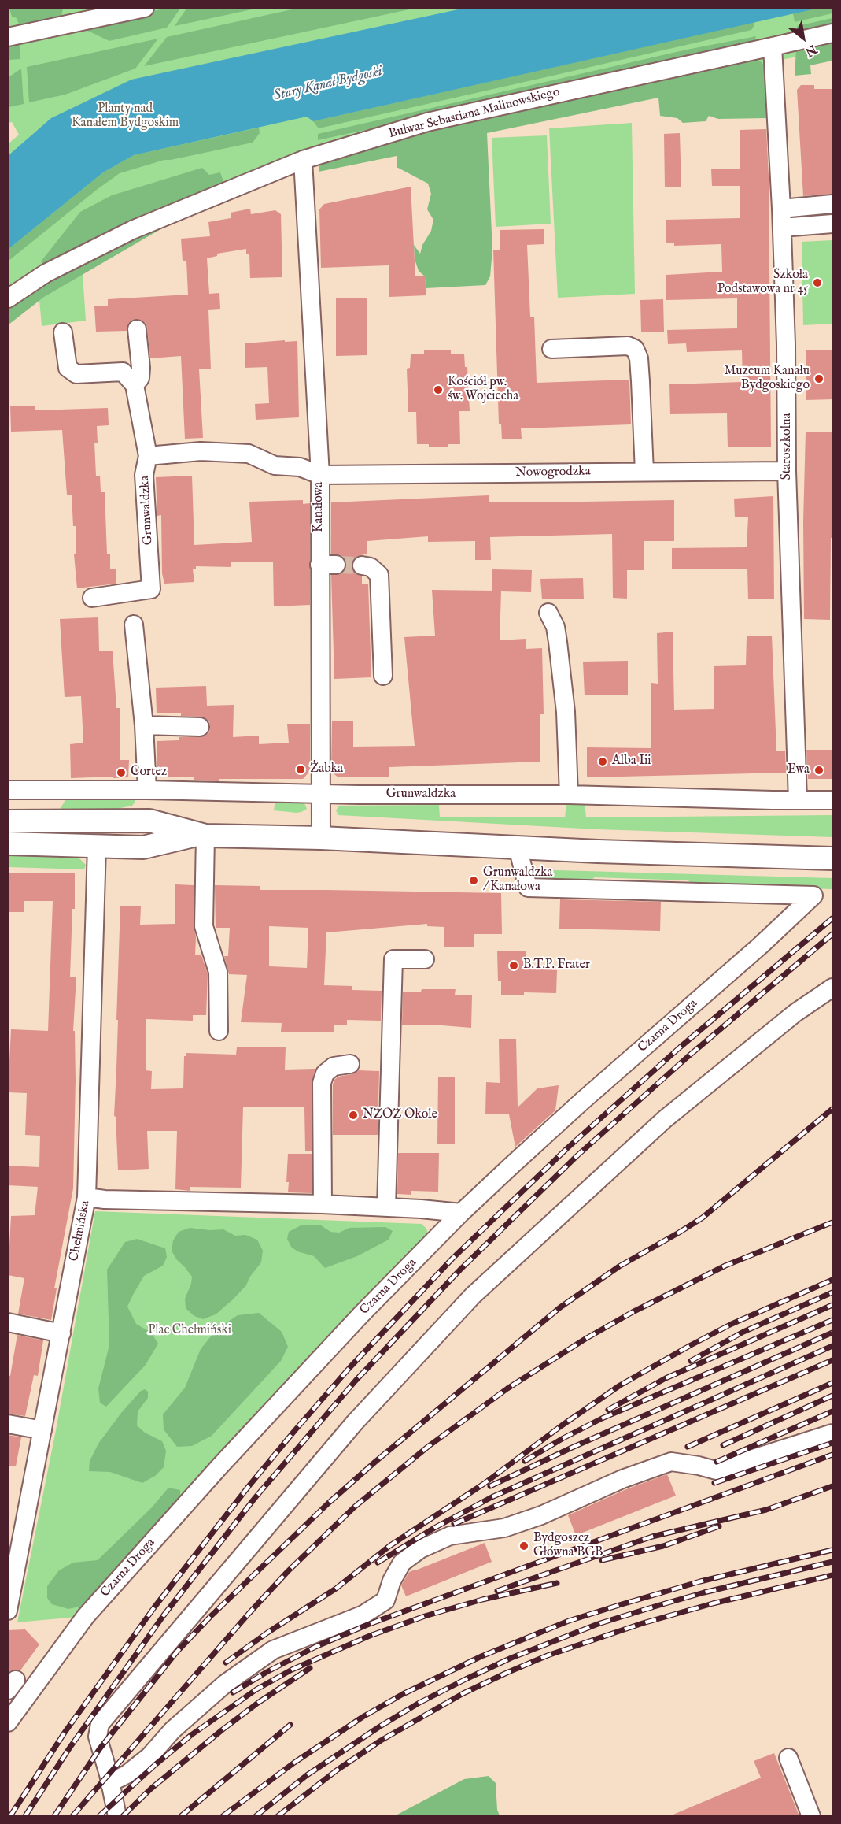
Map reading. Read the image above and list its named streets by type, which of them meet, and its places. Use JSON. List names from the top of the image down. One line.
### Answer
{"streets":{"street":["Bulwar Sebastiana Malinowskiego","Staroszkolna","Nowogrodzka","Kanałowa","Grunwaldzka","Czarna Droga","Chełmińska"]},"crossings":[["Bulwar Sebastiana Malinowskiego","Staroszkolna"],["Bulwar Sebastiana Malinowskiego","Kanałowa"],["Staroszkolna","Nowogrodzka"],["Staroszkolna","Grunwaldzka"],["Nowogrodzka","Kanałowa"],["Kanałowa","Grunwaldzka"]],"water":["Stary Kanał Bydgoski"],"parks":["Planty nad Kanałem Bydgoskim","Plac Chełmiński"],"places":["Szkoła Podstawowa nr 45","Muzeum Kanału Bydgoskiego","Kościół pw. św. Wojciecha","Alba Iii","Żabka","Ewa","Cortez","Grunwaldzka / Kanałowa","B.T.P. Frater","NZOZ Okole","Bydgoszcz Główna BGB"],"north":"bottom right"}
